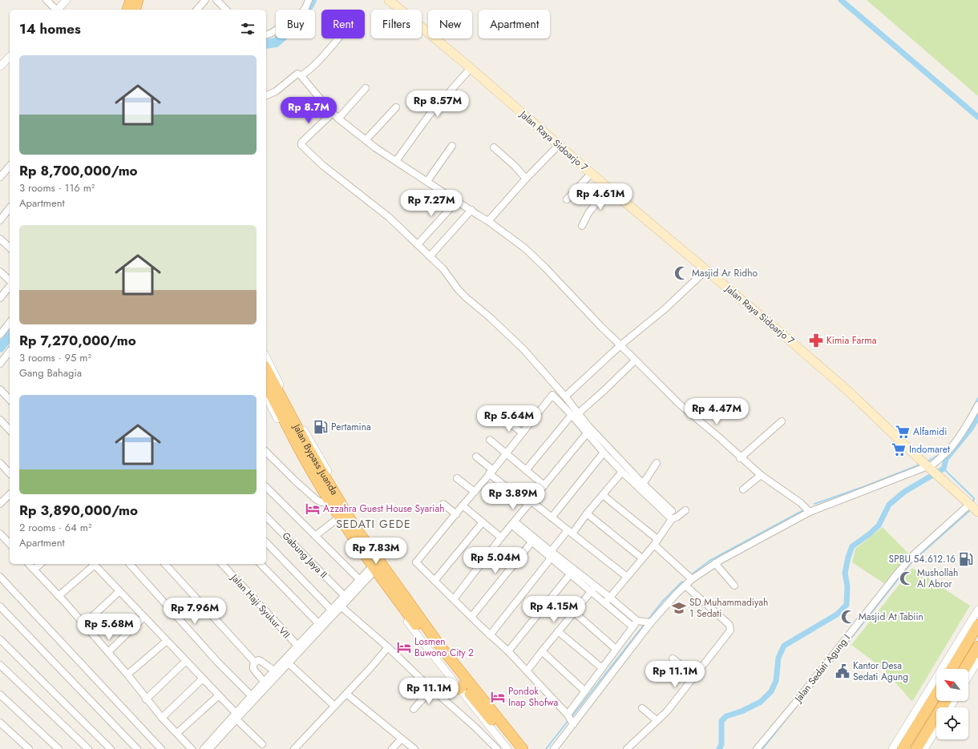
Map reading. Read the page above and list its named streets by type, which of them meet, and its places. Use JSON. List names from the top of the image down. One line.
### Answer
{"streets":{"highway":["Jalan Bypass Juanda"],"main road":["Jalan Raya Sidoarjo 7"],"street":["Gabung Jaya II","Jalan Haji Syukur VII","Jalan Sedati Agung I"]},"crossings":[["Jalan Raya Sidoarjo 7","Jalan Sedati Agung I"]],"districts":["SEDATI GEDE"],"places":{"mosque":["Masjid Ar Ridho","Mushollah Al Abror","Masjid At Tabiin"],"pharmacy":["Kimia Farma"],"fuel station":["Pertamina","SPBU 54.612.16"],"supermarket":["Alfamidi","Indomaret"],"hotel":["Azzahra Guest House Syariah","Losmen Buwono City 2","Pondok Inap Shofwa"],"school or university":["SD Muhammadiyah 1 Sedati"],"public building":["Kantor Desa Sedati Agung"]},"north":"top left","page":{"chip":["Buy","Rent","Filters","New","Apartment"],"heading":"14 homes","list":[{"name":"Rp 8,700,000/mo","note":"3 rooms · 116 m² · Apartment"},{"name":"Rp 7,270,000/mo","note":"3 rooms · 95 m² · Gang Bahagia"},{"name":"Rp 3,890,000/mo","note":"2 rooms · 64 m² · Apartment"}],"price":["Rp 8.57M","Rp 8.7M","Rp 4.61M","Rp 7.27M","Rp 4.47M","Rp 5.64M","Rp 3.89M","Rp 7.83M","Rp 5.04M","Rp 4.15M","Rp 7.96M","Rp 5.68M","Rp 11.1M","Rp 11.1M"]}}
